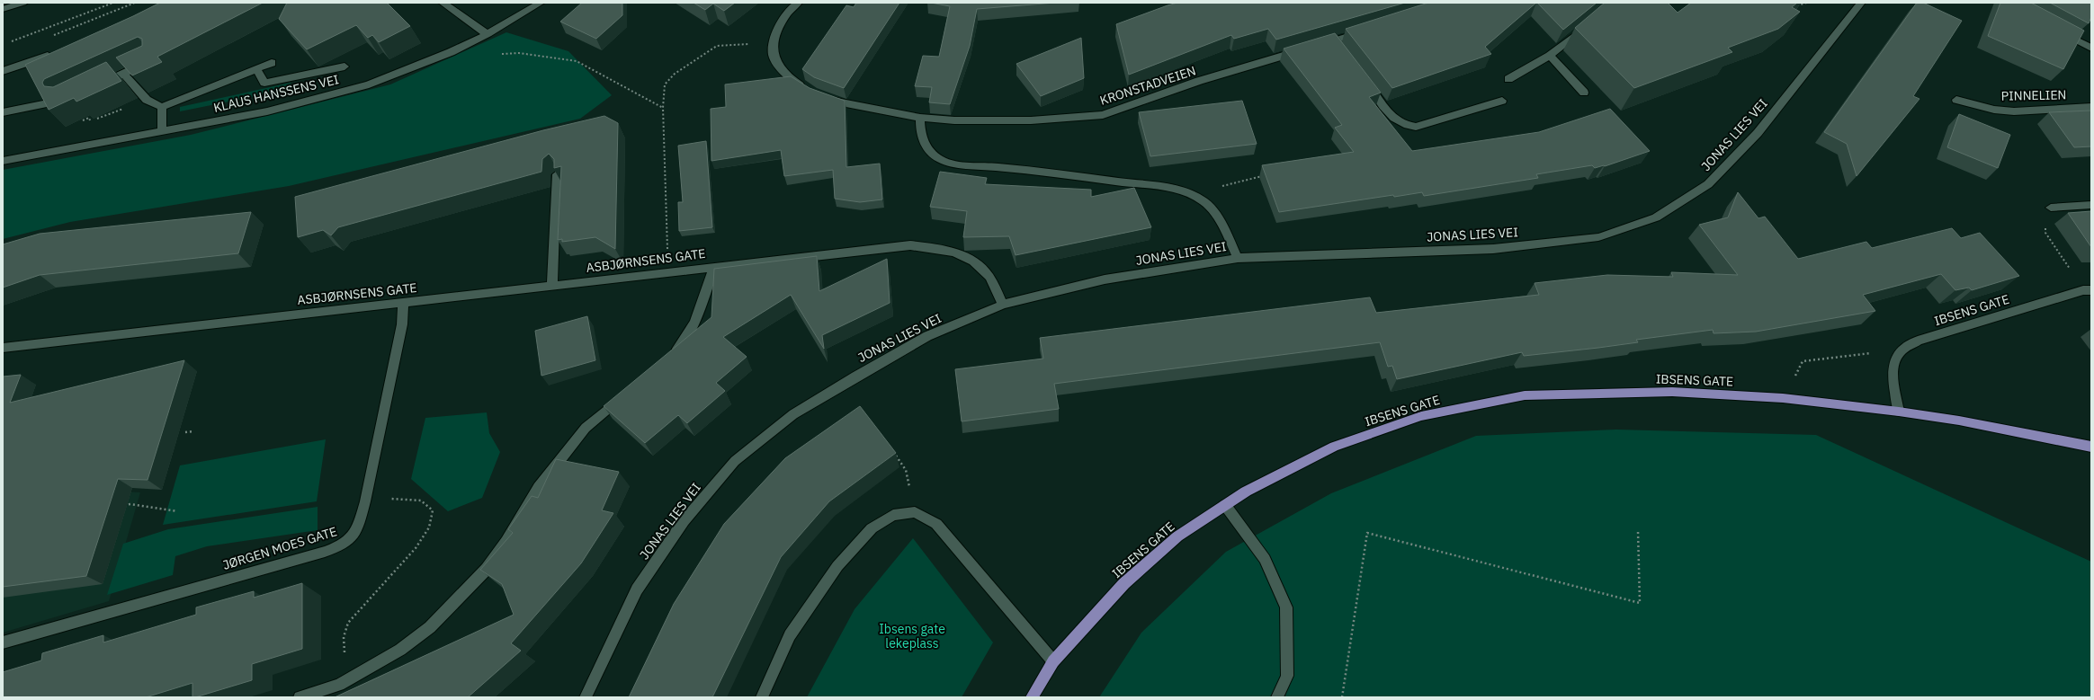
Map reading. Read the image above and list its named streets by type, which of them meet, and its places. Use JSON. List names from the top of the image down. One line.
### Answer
{"streets":{"main road":["IBSENS GATE"],"street":["KRONSTADVEIEN","KLAUS HANSSENS VEI","PINNELIEN","JONAS LIES VEI","ASBJØRNSENS GATE","JØRGEN MOES GATE"]},"crossings":[["JONAS LIES VEI","ASBJØRNSENS GATE"],["ASBJØRNSENS GATE","JØRGEN MOES GATE"]],"parks":["Ibsens gate lekeplass"]}
